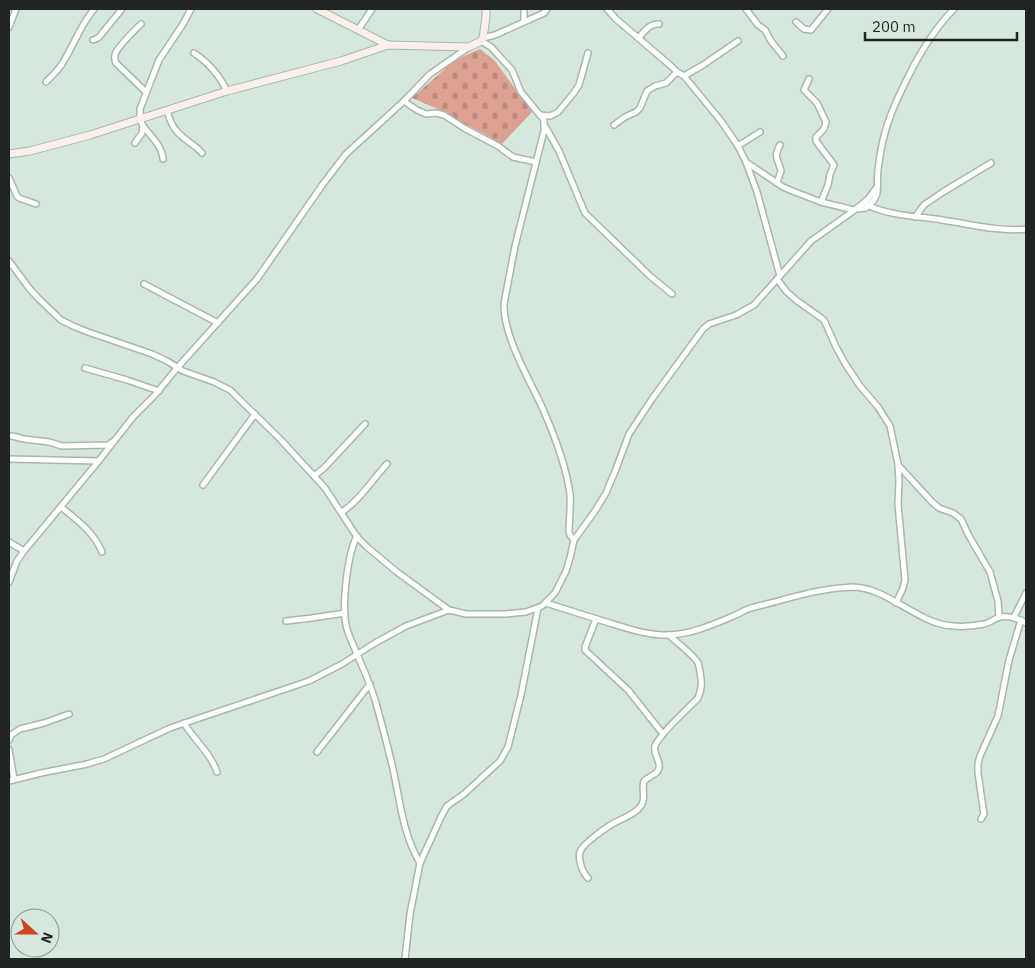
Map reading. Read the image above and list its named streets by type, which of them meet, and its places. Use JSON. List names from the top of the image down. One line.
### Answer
{"scale_bar":"200 m","north":"right"}
